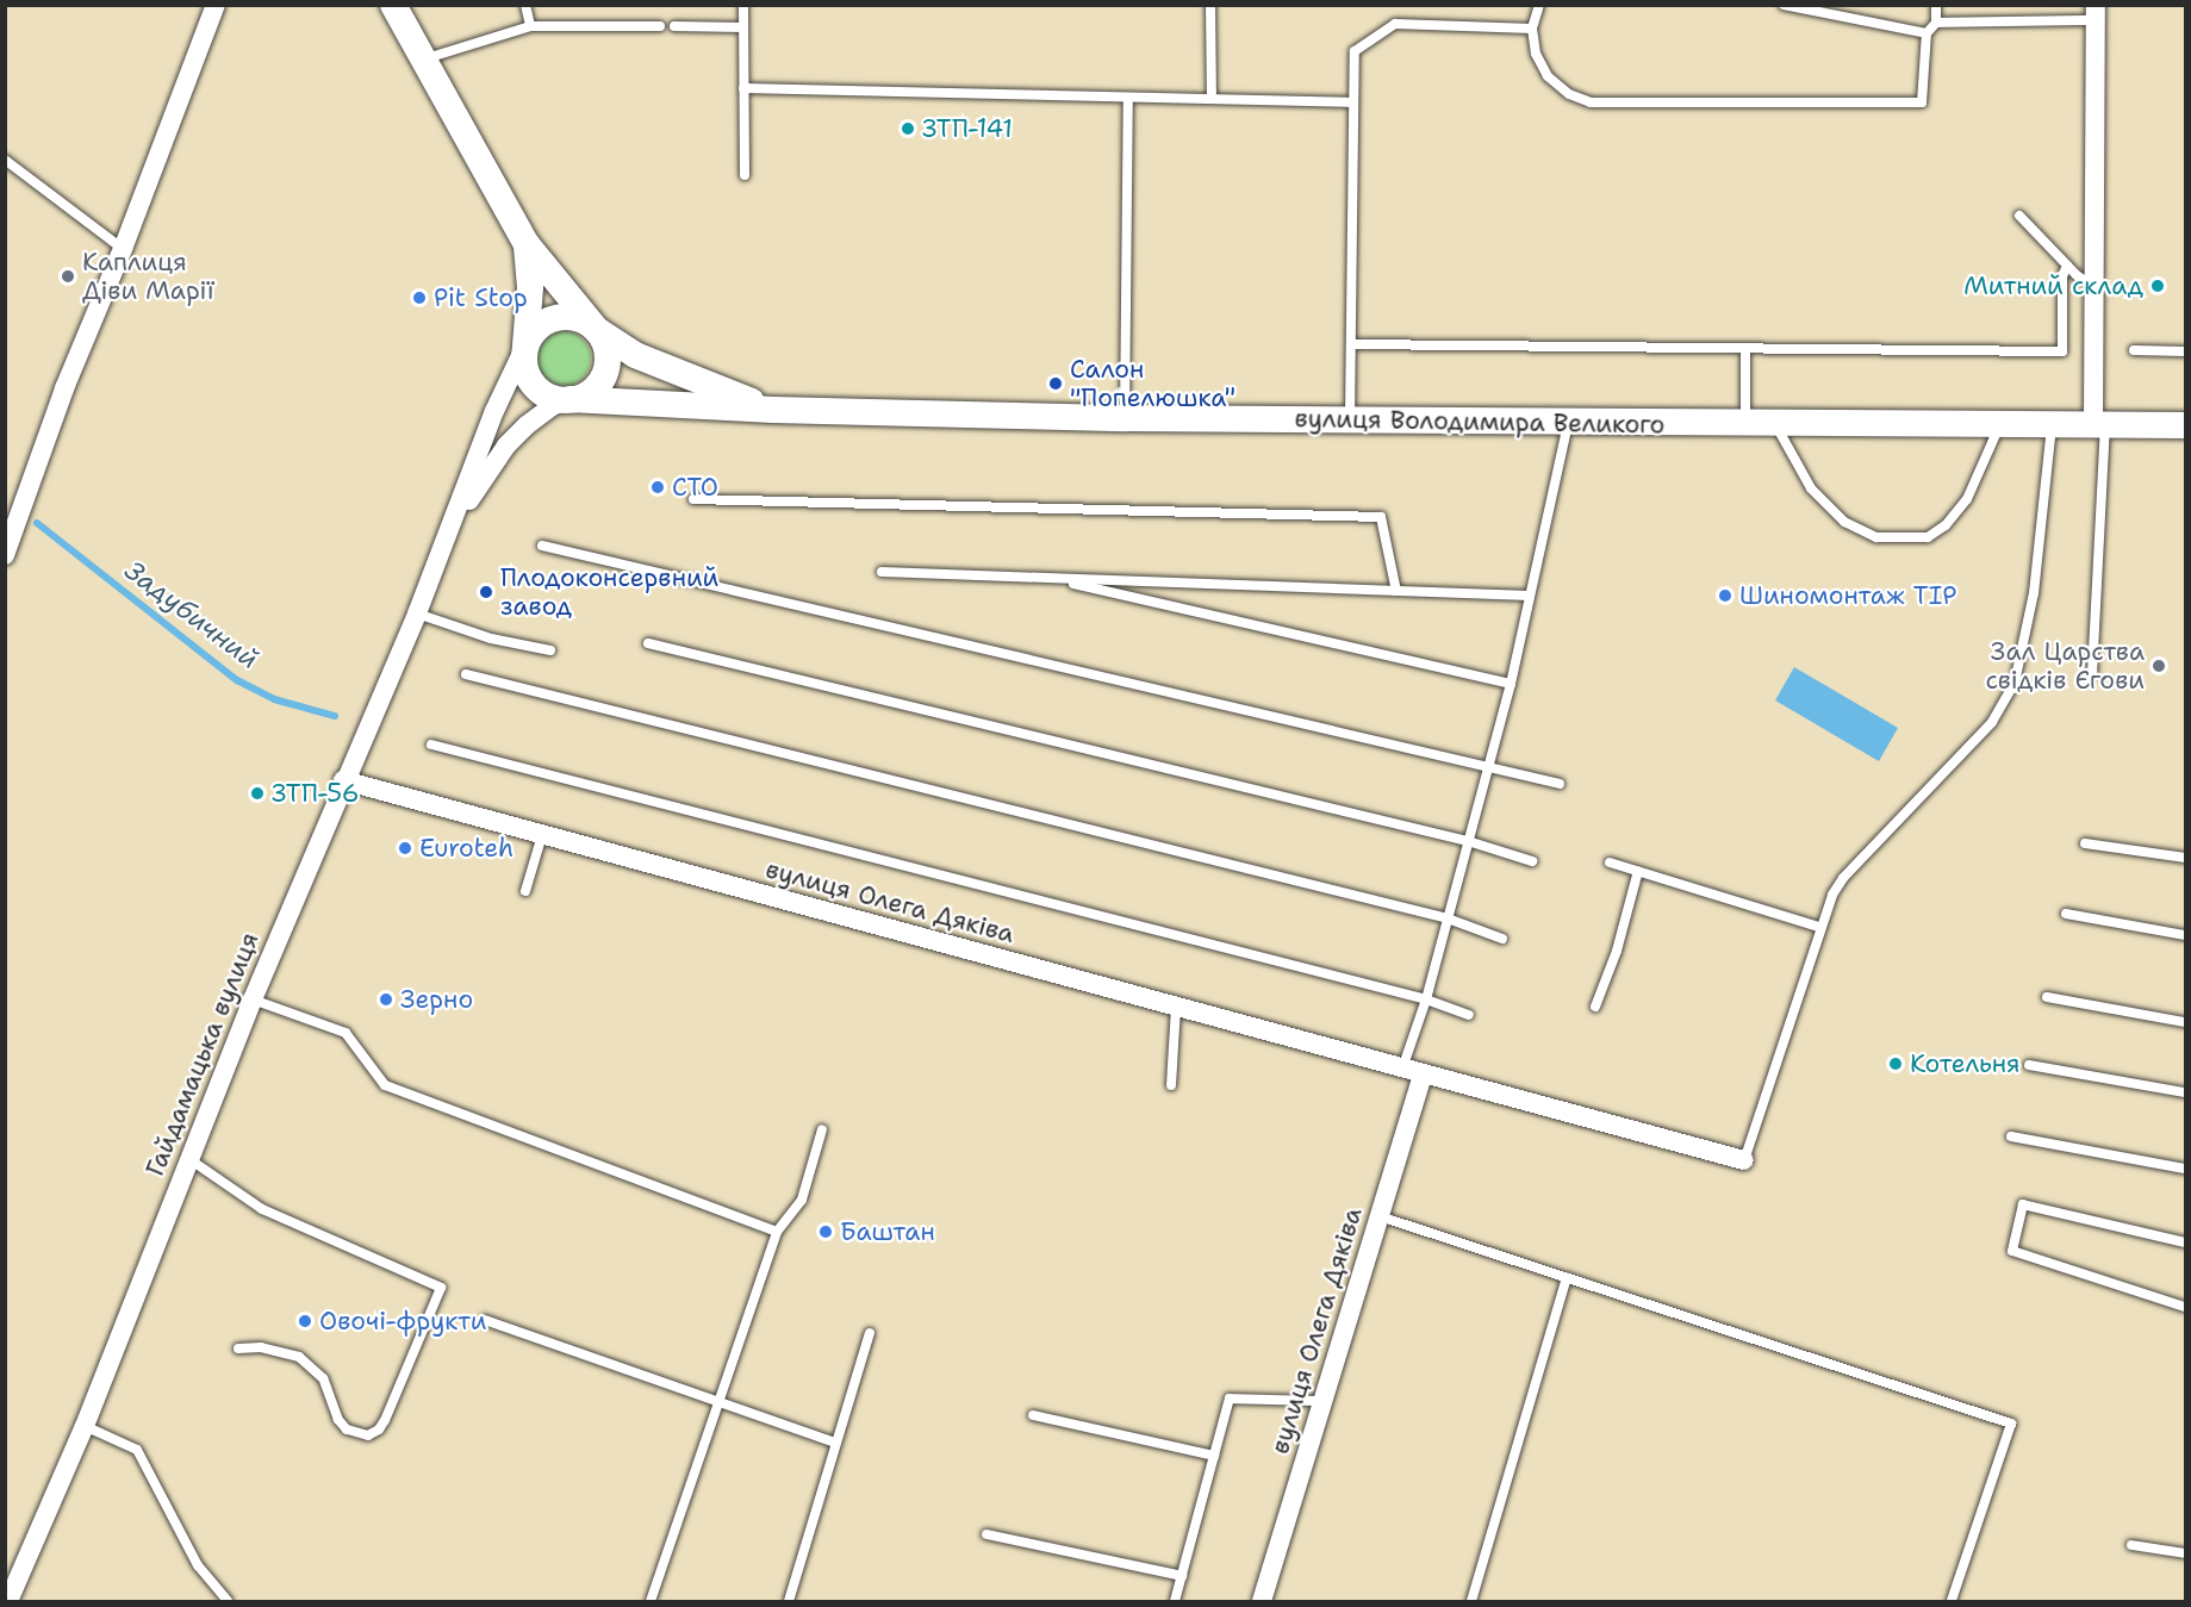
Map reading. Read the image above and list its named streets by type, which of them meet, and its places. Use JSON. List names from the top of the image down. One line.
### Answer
{"streets":{"street":["вулиця Володимира Великого","вулиця Олега Дяківа","Гайдамацька вулиця"]},"crossings":[["вулиця Володимира Великого","Гайдамацька вулиця"],["вулиця Олега Дяківа","Гайдамацька вулиця"]],"water":["Задубичний"],"places":["ЗТП-141","Каплиця Діви Марії","Митний склад","Pit Stop","Салон \"Попелюшка\"","СТО","Плодоконсервний завод","Шиномонтаж ТІР","Зал Царства свідків Єгови","ЗТП-56","Euroteh","Зерно","Котельня","Баштан","Овочі-фрукти"]}
